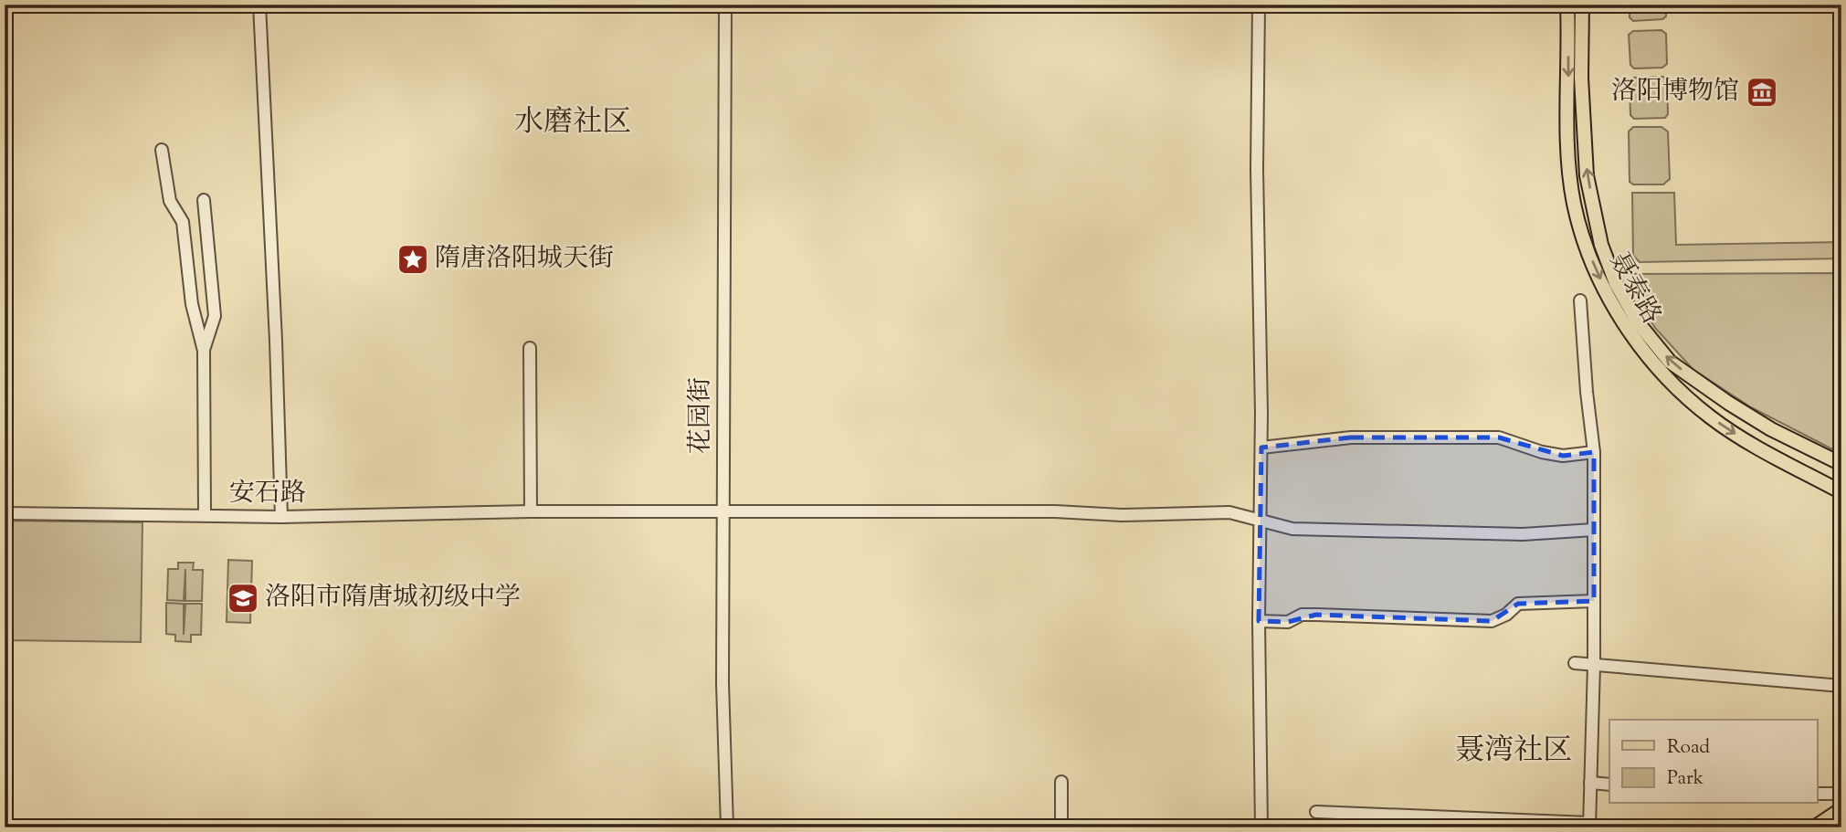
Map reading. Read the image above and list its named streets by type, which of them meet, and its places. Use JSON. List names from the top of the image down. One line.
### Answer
{"streets":{"main road":["聂泰路"],"street":["花园街","安石路"]},"crossings":[["花园街","安石路"]],"districts":["水磨社区","聂湾社区"],"places":{"museum":["洛阳博物馆"],"place":["隋唐洛阳城天街"],"school or university":["洛阳市隋唐城初级中学"]},"legend":["Road","Park"]}
